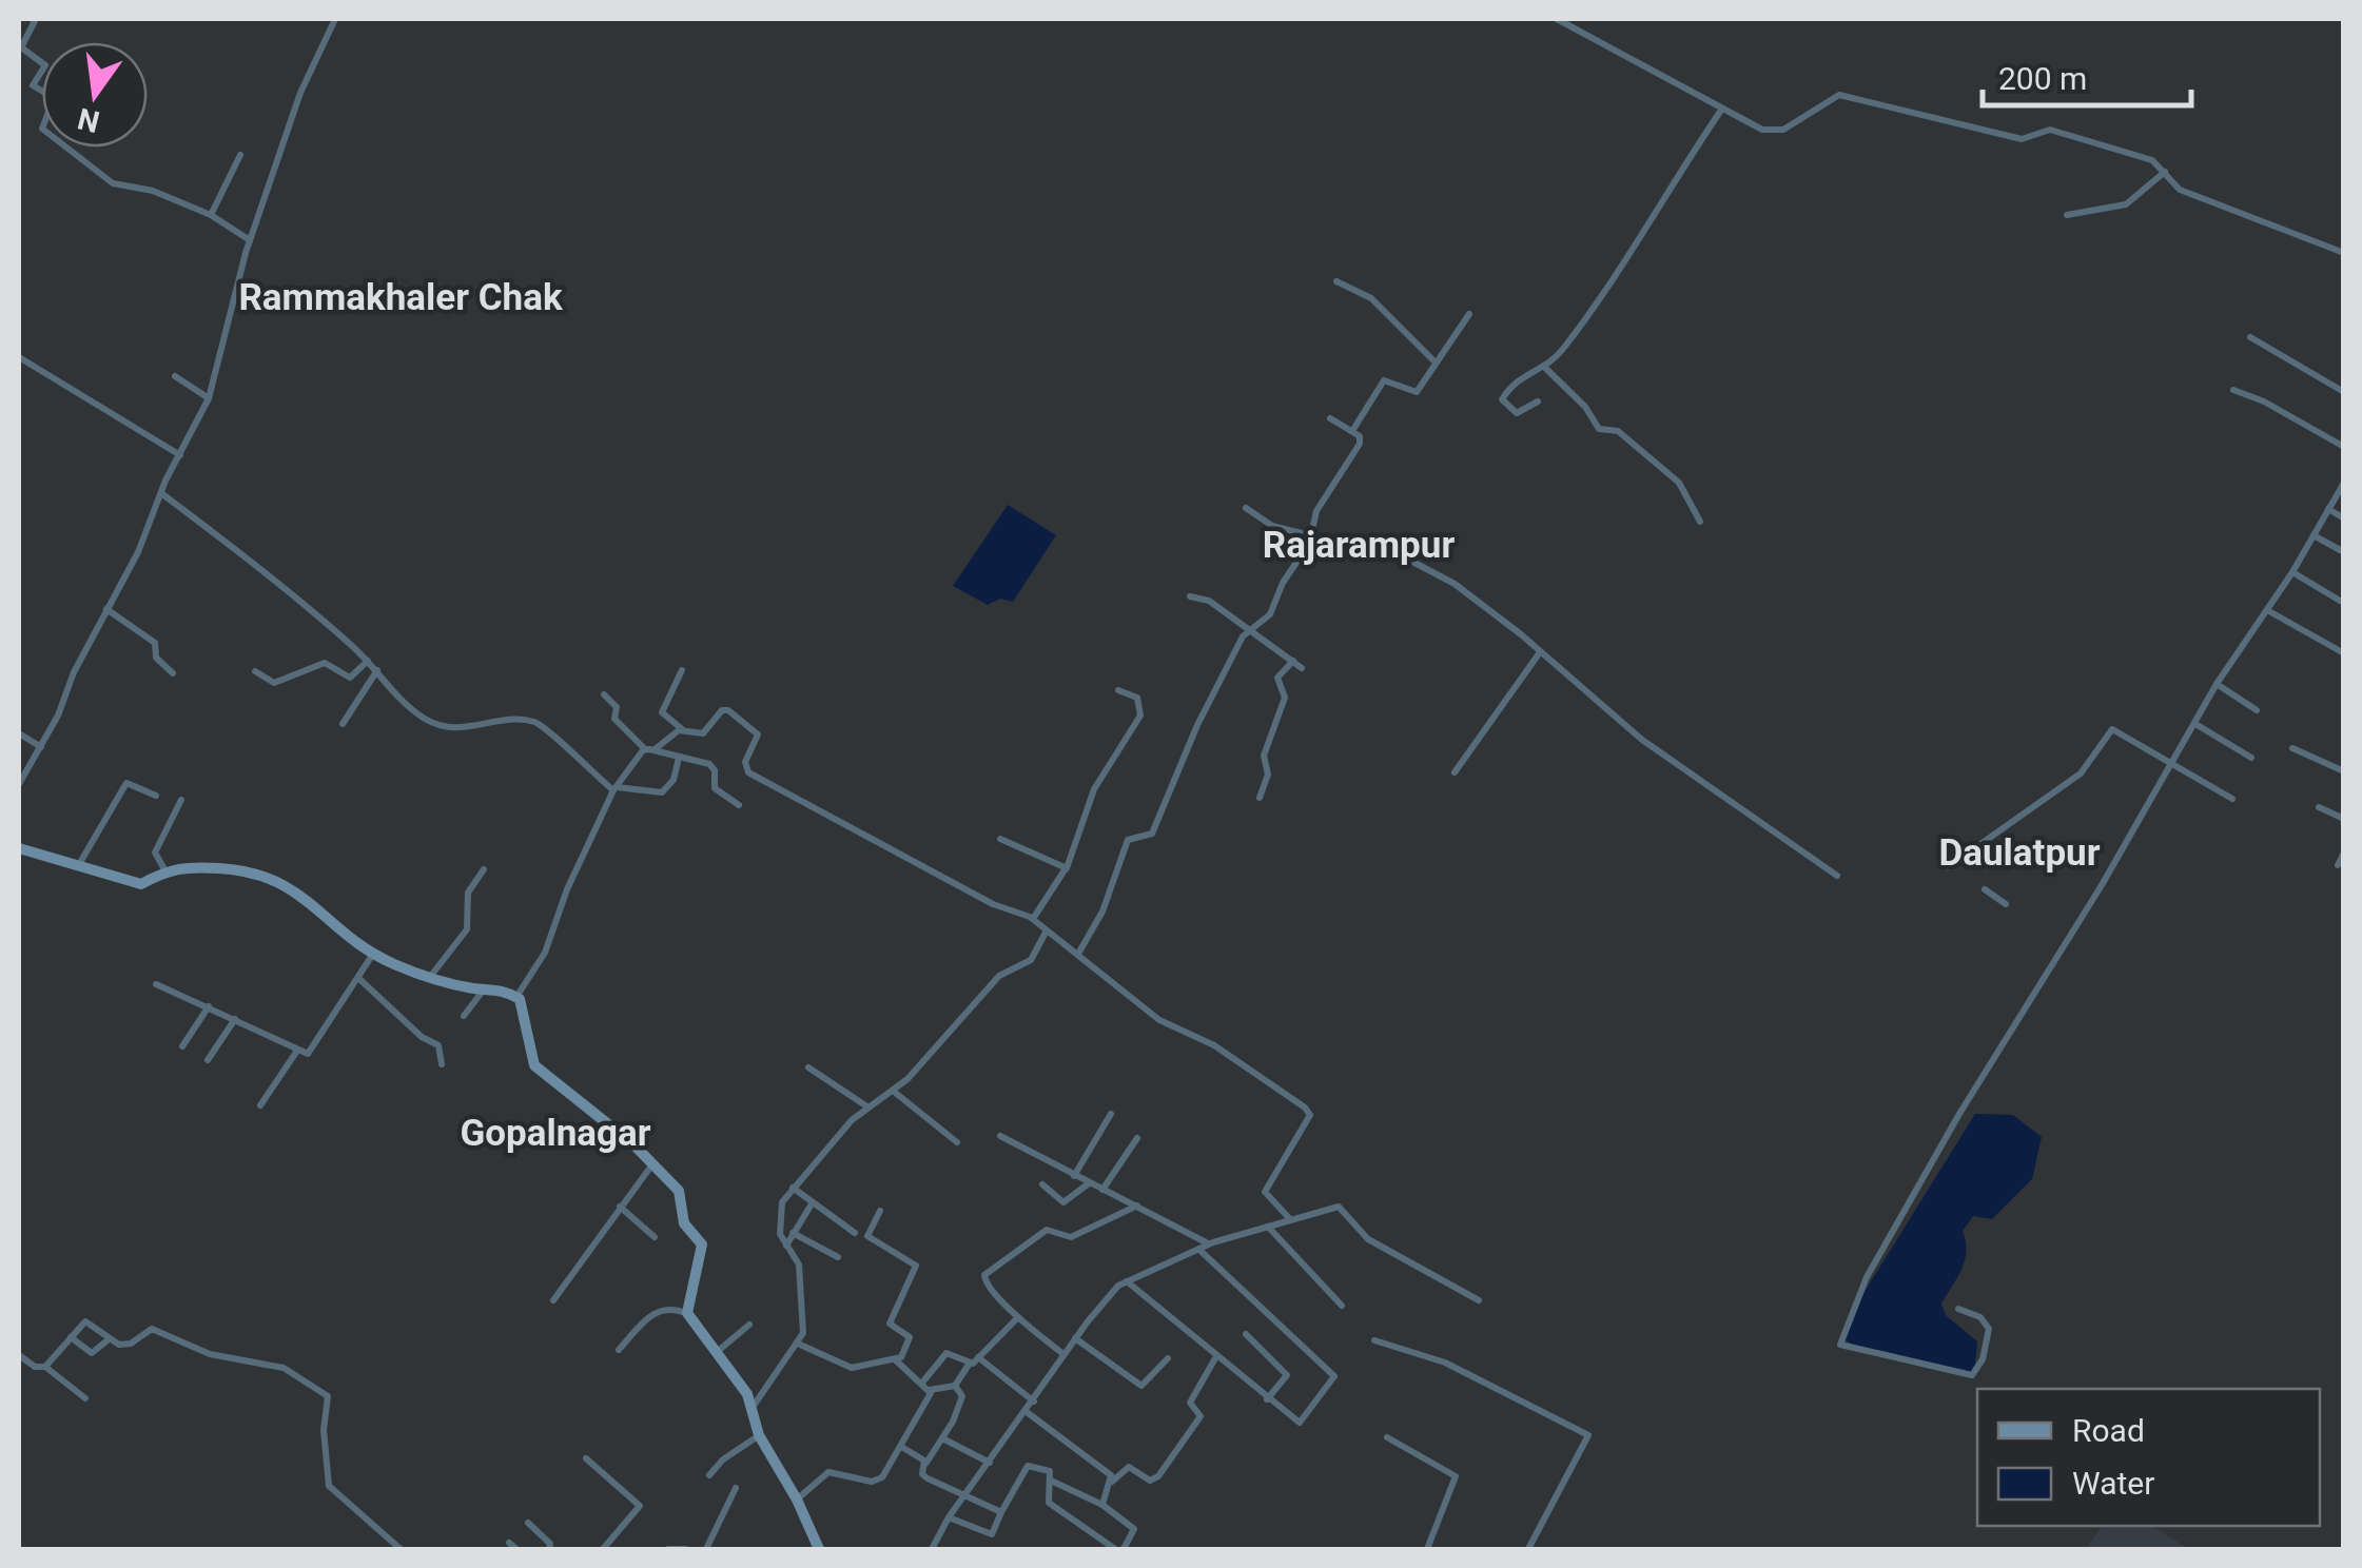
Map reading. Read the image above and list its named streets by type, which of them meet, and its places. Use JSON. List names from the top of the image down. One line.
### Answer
{"districts":["Rammakhaler Chak","Rajarampur","Daulatpur","Gopalnagar"],"legend":["Road","Water"],"scale_bar":"200 m","north":"bottom"}
